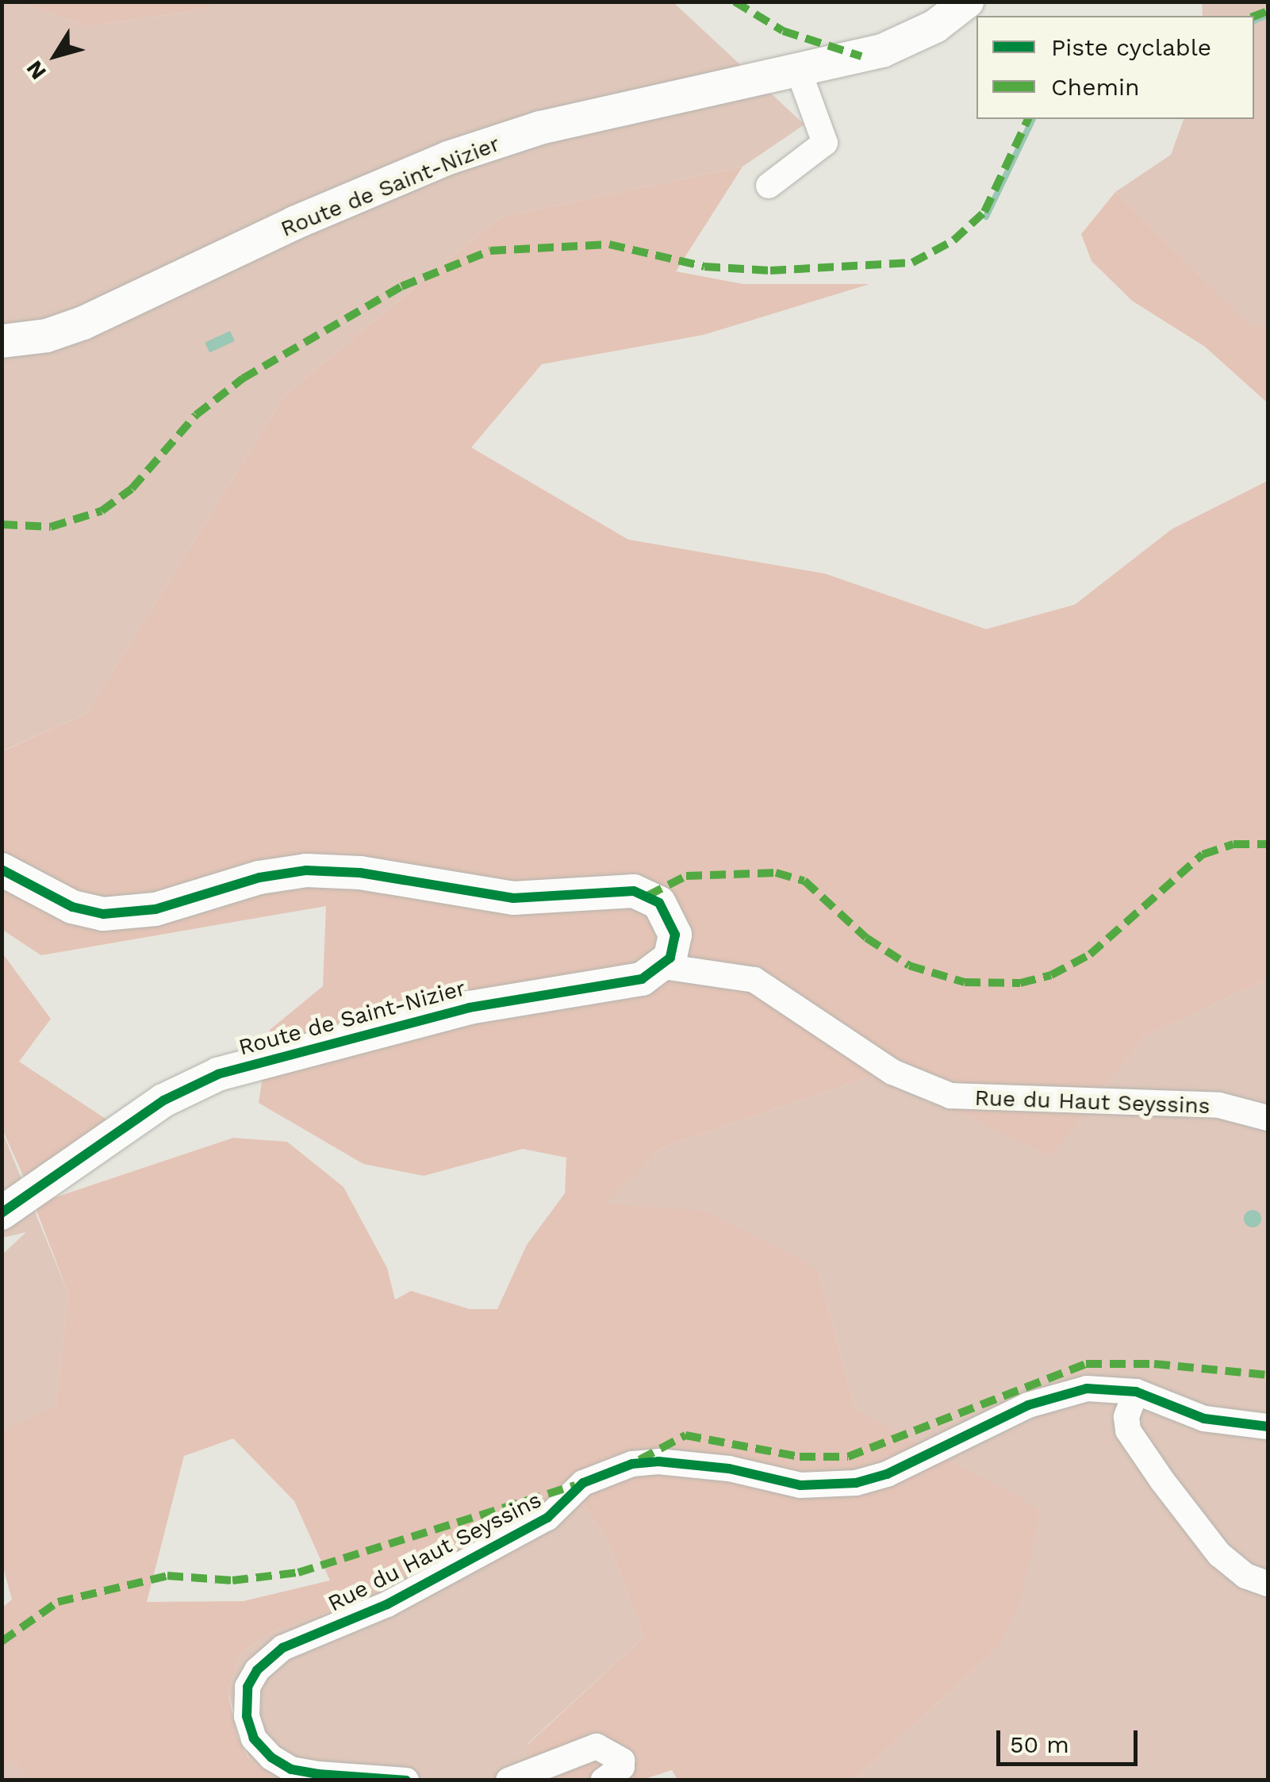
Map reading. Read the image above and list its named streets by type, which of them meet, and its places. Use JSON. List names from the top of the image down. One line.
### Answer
{"streets":{"main road":["Route de Saint-Nizier"],"street":["Rue du Haut Seyssins"]},"crossings":[["Route de Saint-Nizier","Rue du Haut Seyssins"]],"legend":["Piste cyclable","Chemin"],"scale_bar":"50 m","north":"bottom left"}
